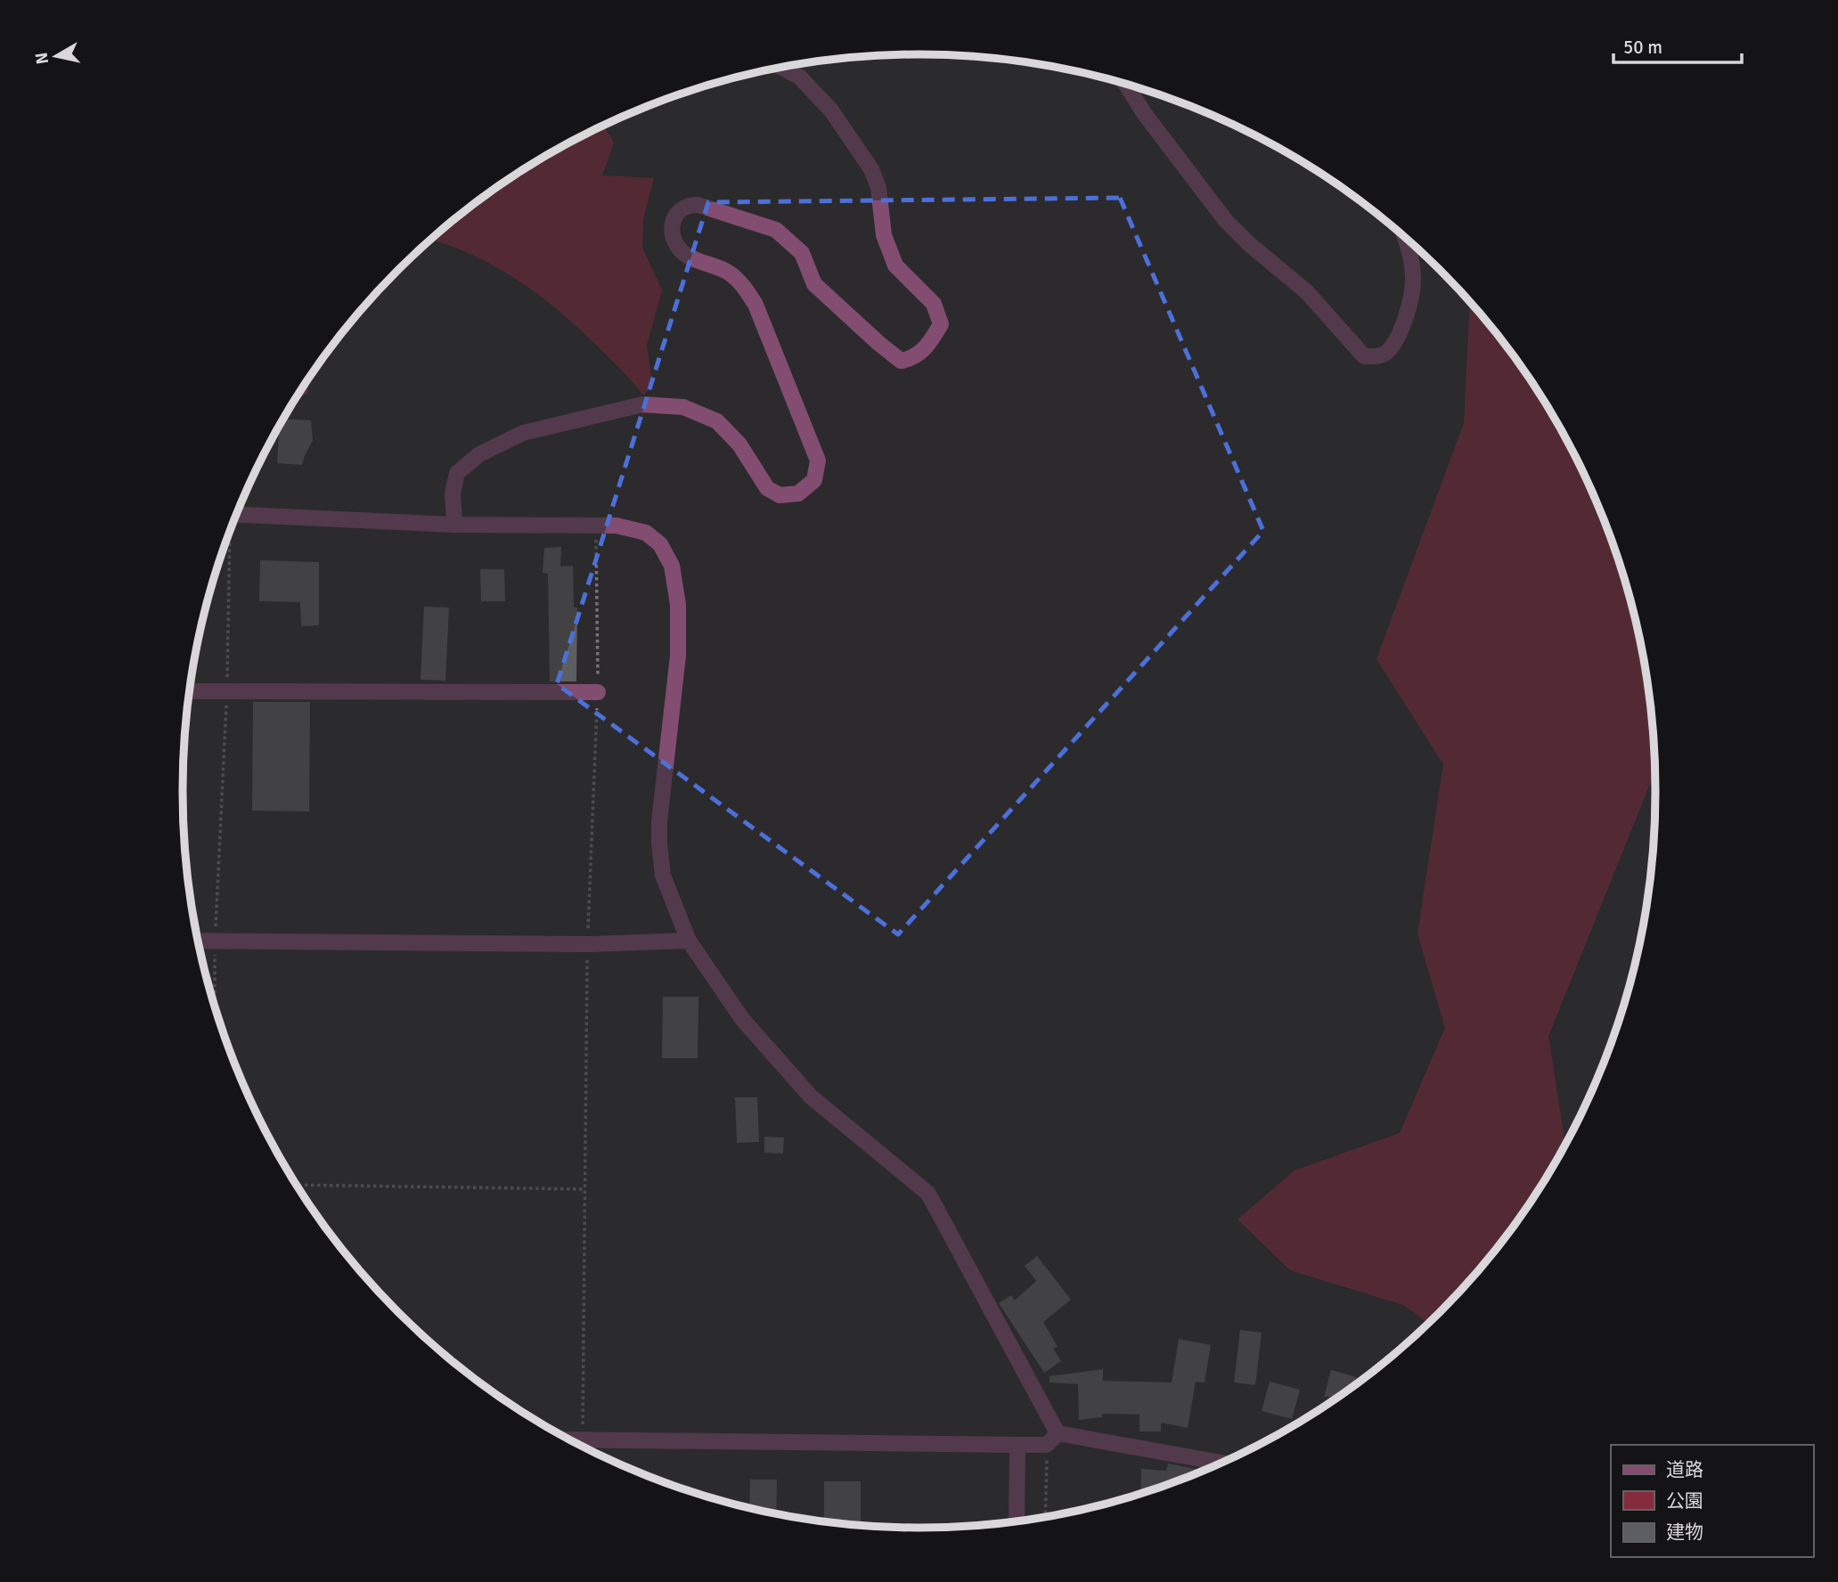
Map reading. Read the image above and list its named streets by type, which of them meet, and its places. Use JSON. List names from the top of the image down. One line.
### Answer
{"legend":["道路","公園","建物"],"scale_bar":"50 m","north":"left"}
